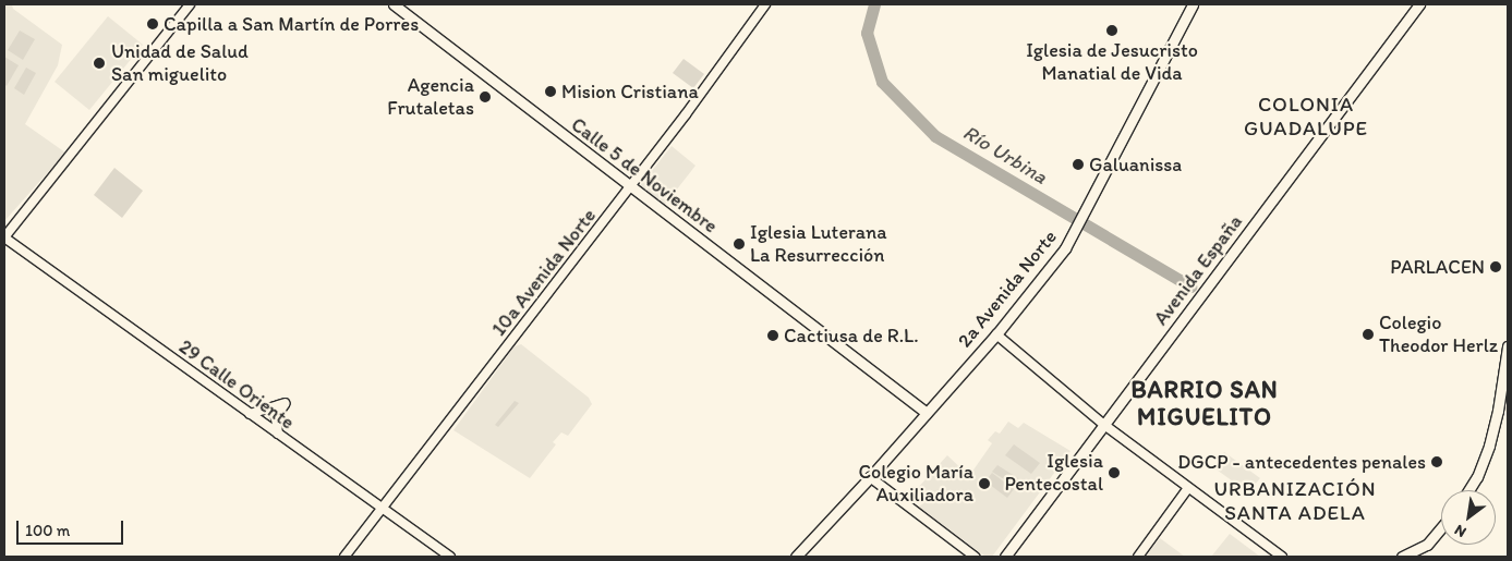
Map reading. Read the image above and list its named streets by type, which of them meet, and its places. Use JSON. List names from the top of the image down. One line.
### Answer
{"streets":{"main road":["Calle 5 de Noviembre","Avenida España","2a Avenida Norte"],"street":["10a Avenida Norte","29 Calle Oriente"]},"crossings":[["Calle 5 de Noviembre","10a Avenida Norte"],["Calle 5 de Noviembre","2a Avenida Norte"],["10a Avenida Norte","29 Calle Oriente"]],"districts":["COLONIA GUADALUPE","BARRIO SAN MIGUELITO","URBANIZACIÓN SANTA ADELA"],"water":["Río Urbina"],"places":["Capilla a San Martín de Porres","Iglesia de Jesucristo Manatial de Vida","Unidad de Salud San miguelito","Mision Cristiana","Agencia Frutaletas","Galuanissa","Iglesia Luterana La Resurrección","PARLACEN","Colegio Theodor Herlz","Cactiusa de R.L.","DGCP - antecedentes penales","Iglesia Pentecostal","Colegio María Auxiliadora"],"scale_bar":"100 m","north":"bottom left"}
